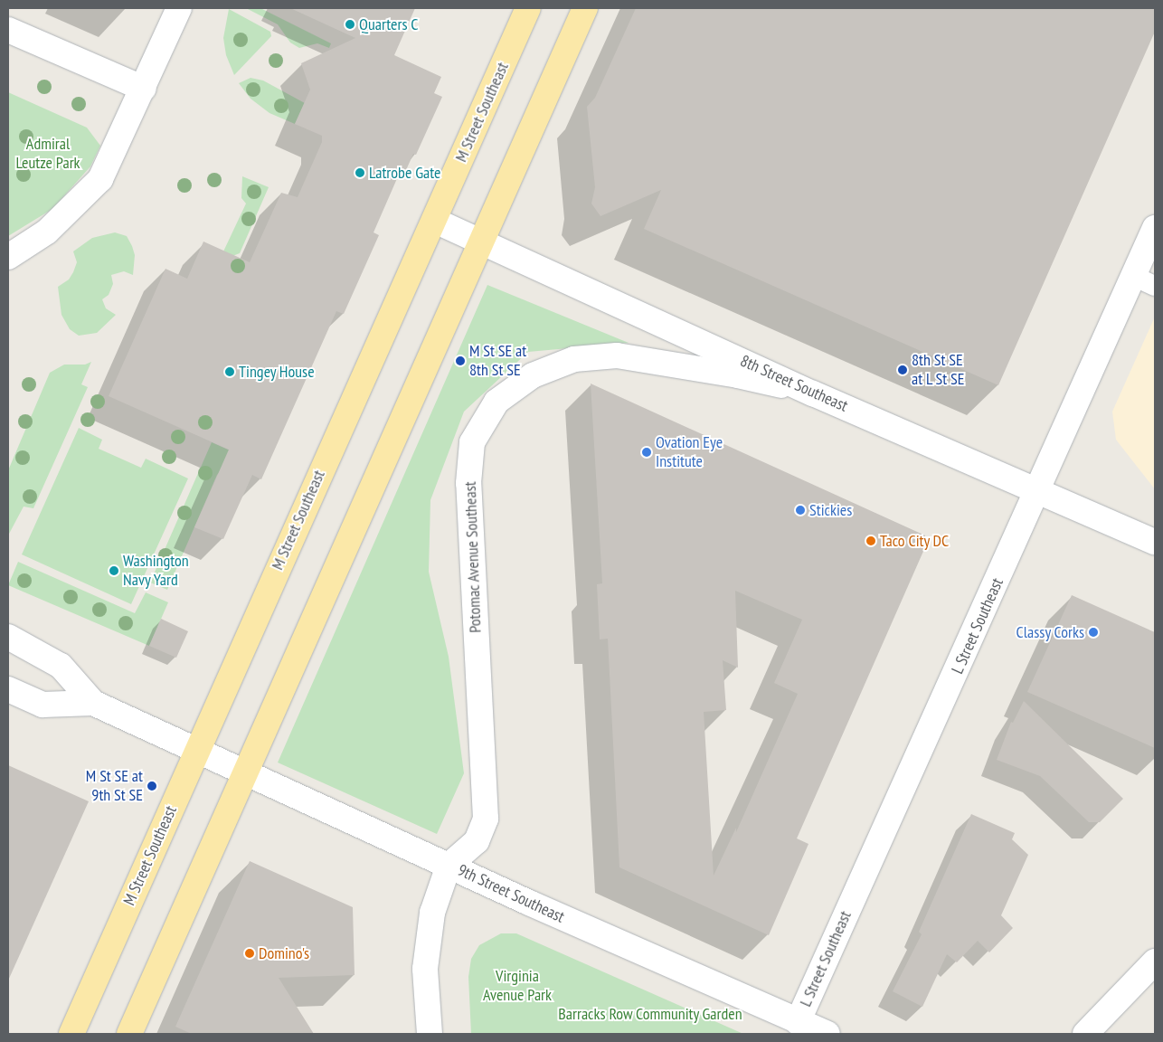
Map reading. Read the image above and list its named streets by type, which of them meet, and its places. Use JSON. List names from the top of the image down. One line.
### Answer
{"streets":{"main road":["M Street Southeast"],"street":["8th Street Southeast","Potomac Avenue Southeast","L Street Southeast","9th Street Southeast"]},"crossings":[["M Street Southeast","8th Street Southeast"],["M Street Southeast","9th Street Southeast"],["8th Street Southeast","Potomac Avenue Southeast"],["8th Street Southeast","L Street Southeast"],["Potomac Avenue Southeast","9th Street Southeast"],["L Street Southeast","9th Street Southeast"]],"parks":["Admiral Leutze Park","Virginia Avenue Park","Barracks Row Community Garden"],"places":["Quarters C","Latrobe Gate","M St SE at 8th St SE","8th St SE at L St SE","Tingey House","Ovation Eye Institute","Stickies","Taco City DC","Washington Navy Yard","Classy Corks","M St SE at 9th St SE","Domino's"]}
